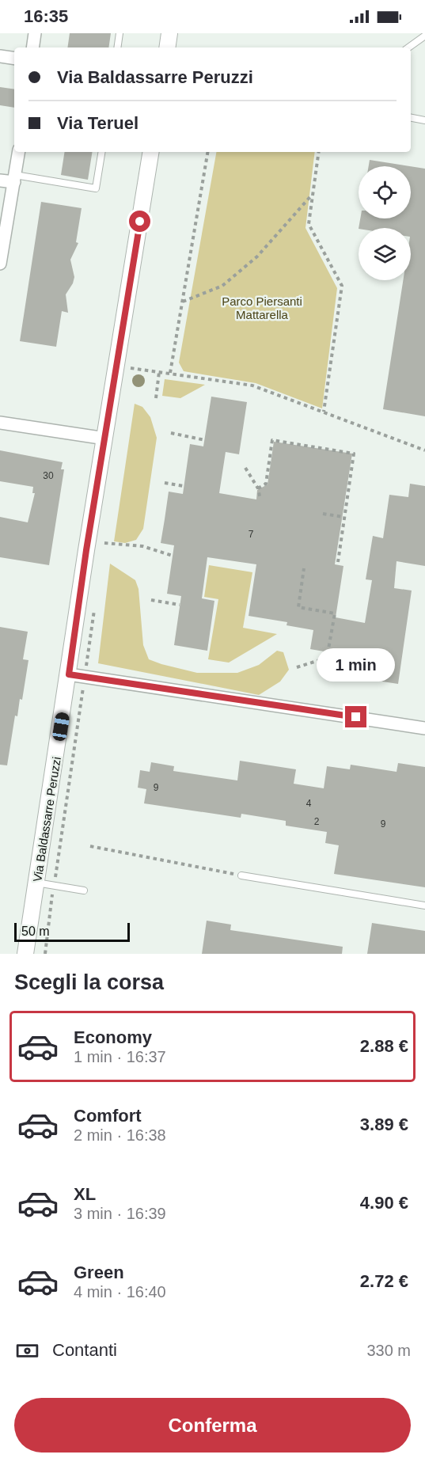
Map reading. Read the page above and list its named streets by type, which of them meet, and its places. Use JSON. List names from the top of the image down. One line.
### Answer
{"streets":{"street":["Via Baldassarre Peruzzi"]},"parks":["Parco Piersanti Mattarella"],"house_numbers":["30","7","9","4","2","9"],"scale_bar":"50 m","page":{"status":"16:35","banner":["Via Baldassarre Peruzzi","Via Teruel"],"bubble":"1 min","scale":"50 m","heading":"Scegli la corsa","list":[{"name":"Economy","note":"1 min · 16:37","value":"2.88 €"},{"name":"Comfort","note":"2 min · 16:38","value":"3.89 €"},{"name":"XL","note":"3 min · 16:39","value":"4.90 €"},{"name":"Green","note":"4 min · 16:40","value":"2.72 €"}],"pay":["Contanti","330 m"],"buttons":"Conferma"}}
